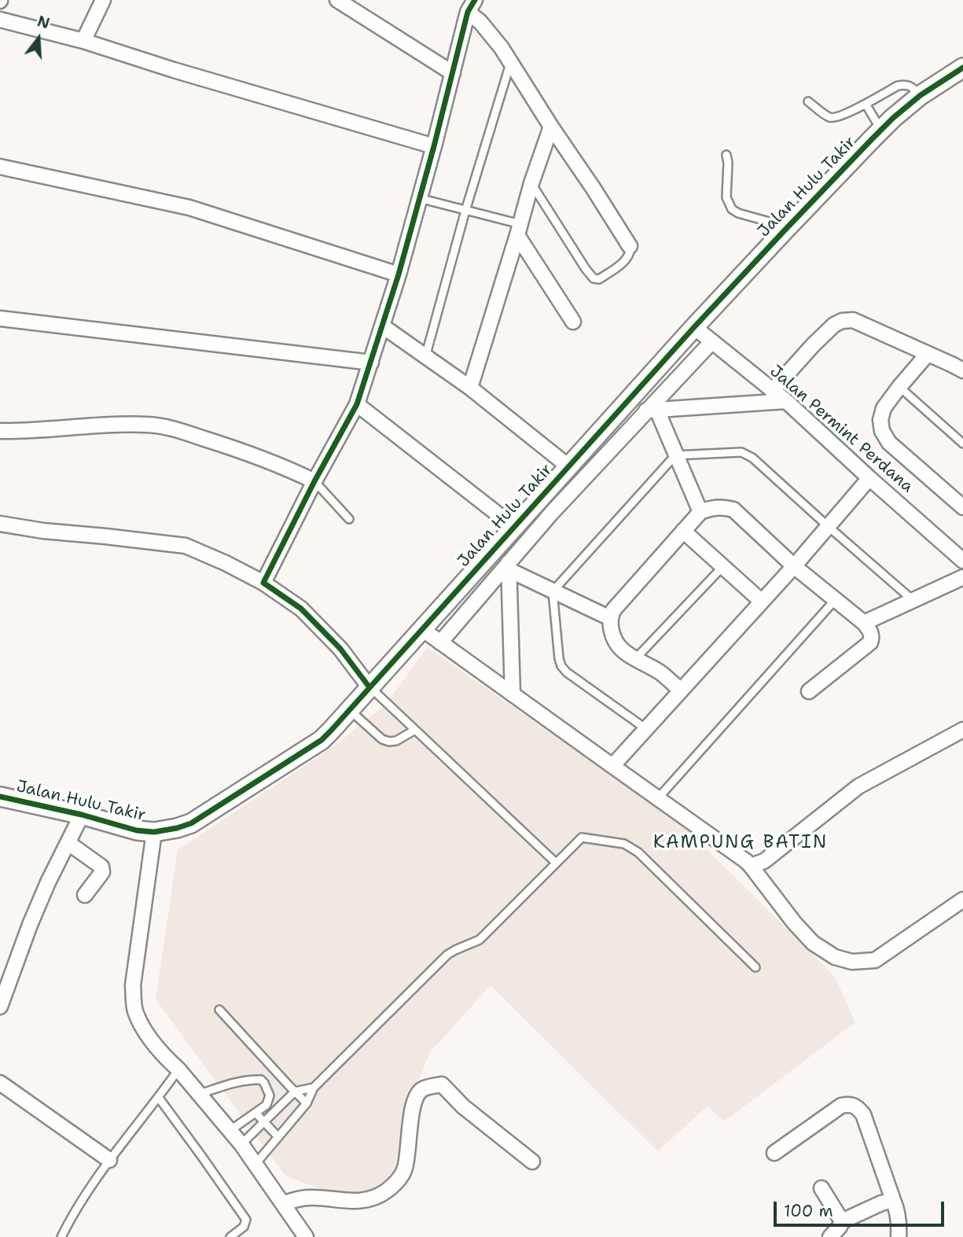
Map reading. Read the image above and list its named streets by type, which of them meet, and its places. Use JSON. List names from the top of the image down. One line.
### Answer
{"streets":{"street":["Jalan Hulu Takir","Jalan Permint Perdana"]},"crossings":[["Jalan Hulu Takir","Jalan Permint Perdana"]],"districts":["KAMPUNG BATIN"],"scale_bar":"100 m","north":"top"}
